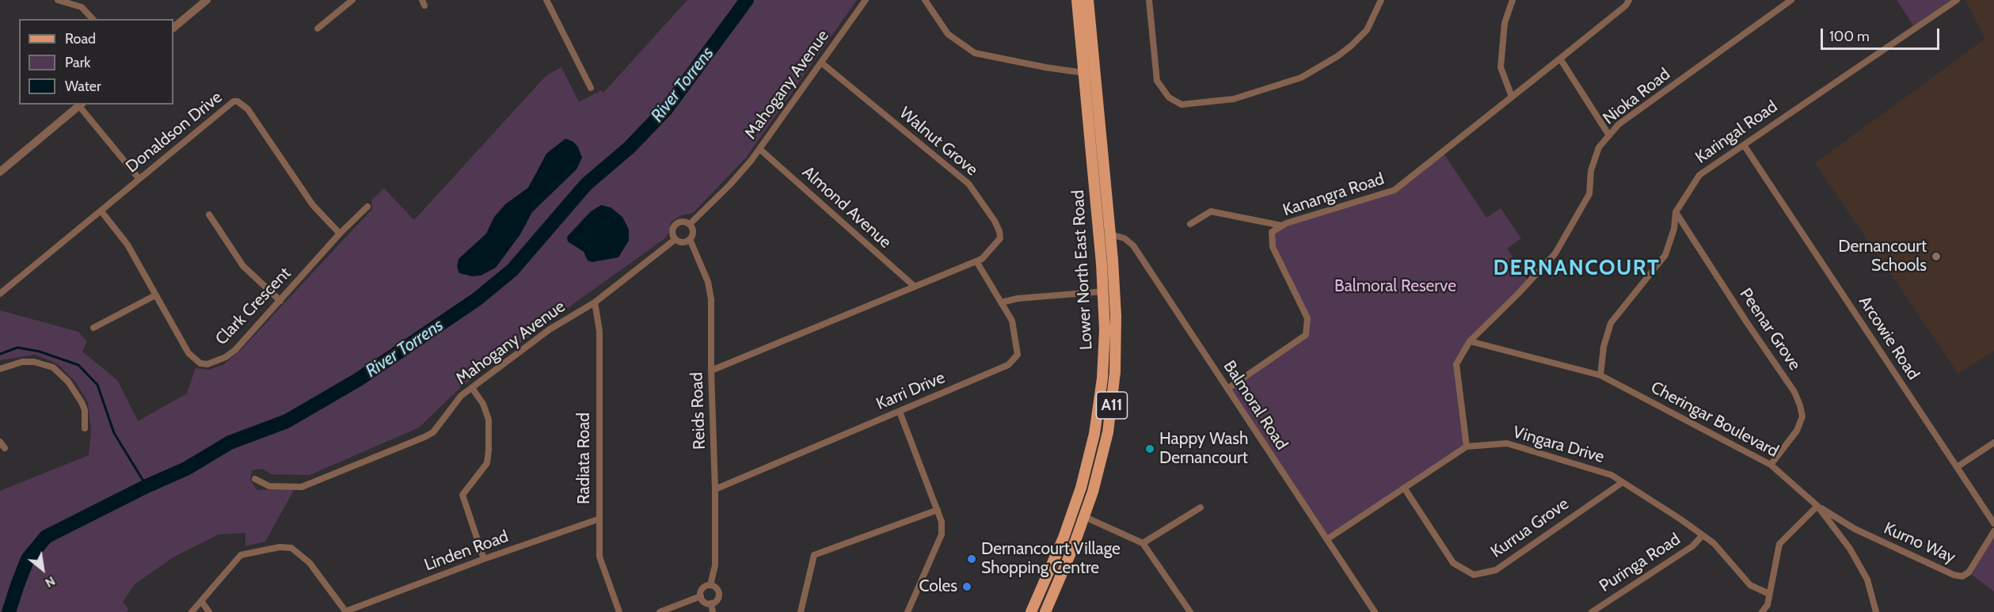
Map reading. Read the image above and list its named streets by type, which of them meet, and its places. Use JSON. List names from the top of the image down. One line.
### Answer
{"streets":{"main road":["Lower North East Road","A11"],"street":["Mahogany Avenue","Nioka Road","Donaldson Drive","Karingal Road","Walnut Grove","Kanangra Road","Almond Avenue","Clark Crescent","Peenar Grove","Arcowie Road","Karri Drive","Balmoral Road","Reids Road","Cheringar Boulevard","Vingara Drive","Radiata Road","Kurrua Grove","Kurno Way","Linden Road","Puringa Road"]},"crossings":[["Mahogany Avenue","Walnut Grove"],["Mahogany Avenue","Almond Avenue"],["Mahogany Avenue","Reids Road"],["Mahogany Avenue","Radiata Road"],["Nioka Road","Cheringar Boulevard"],["Nioka Road","Vingara Drive"],["Donaldson Drive","Clark Crescent"],["Karingal Road","Peenar Grove"],["Karingal Road","Arcowie Road"],["Karingal Road","Cheringar Boulevard"],["Walnut Grove","Karri Drive"],["Kanangra Road","Balmoral Road"],["Lower North East Road","Balmoral Road"],["Peenar Grove","Cheringar Boulevard"],["Karri Drive","Reids Road"],["Balmoral Road","Vingara Drive"],["Cheringar Boulevard","Kurno Way"],["Vingara Drive","Kurrua Grove"],["Vingara Drive","Puringa Road"],["Radiata Road","Linden Road"]],"districts":["DERNANCOURT"],"water":["River Torrens"],"parks":["Balmoral Reserve"],"places":["Dernancourt Schools","Happy Wash Dernancourt","Dernancourt Village Shopping Centre","Coles"],"legend":["Road","Park","Water"],"scale_bar":"100 m","north":"bottom right"}
